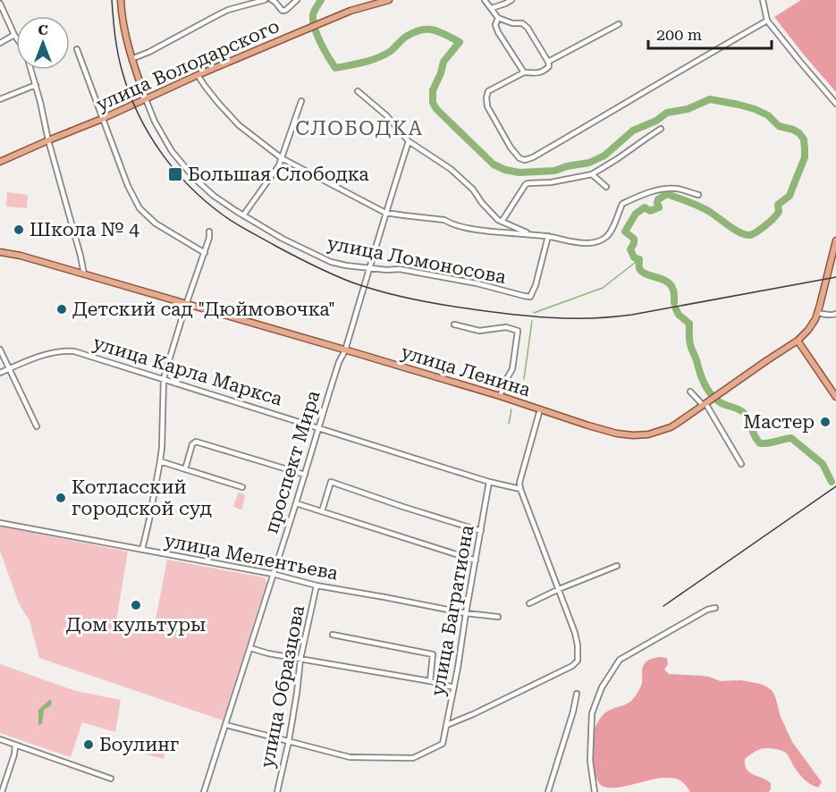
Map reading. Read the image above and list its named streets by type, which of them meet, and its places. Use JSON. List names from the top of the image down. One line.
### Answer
{"streets":{"main road":["улица Володарского","улица Ломоносова","улица Ленина"],"street":["улица Карла Маркса","проспект Мира","улица Мелентьева","улица Багратиона","улица Образцова"]},"crossings":[["улица Володарского","улица Ломоносова"],["улица Ломоносова","проспект Мира"],["улица Карла Маркса","проспект Мира"],["улица Карла Маркса","улица Багратиона"],["улица Ленина","проспект Мира"],["проспект Мира","улица Мелентьева"],["улица Мелентьева","улица Багратиона"],["улица Мелентьева","улица Образцова"],["улица Багратиона","улица Образцова"]],"districts":["СЛОБОДКА"],"places":{"transit":["Большая Слободка"],"other":["Школа № 4","Детский сад \"Дюймовочка\"","Мастер","Котласский городской суд","Дом культуры","Боулинг"]},"scale_bar":"200 m","north":"top"}
